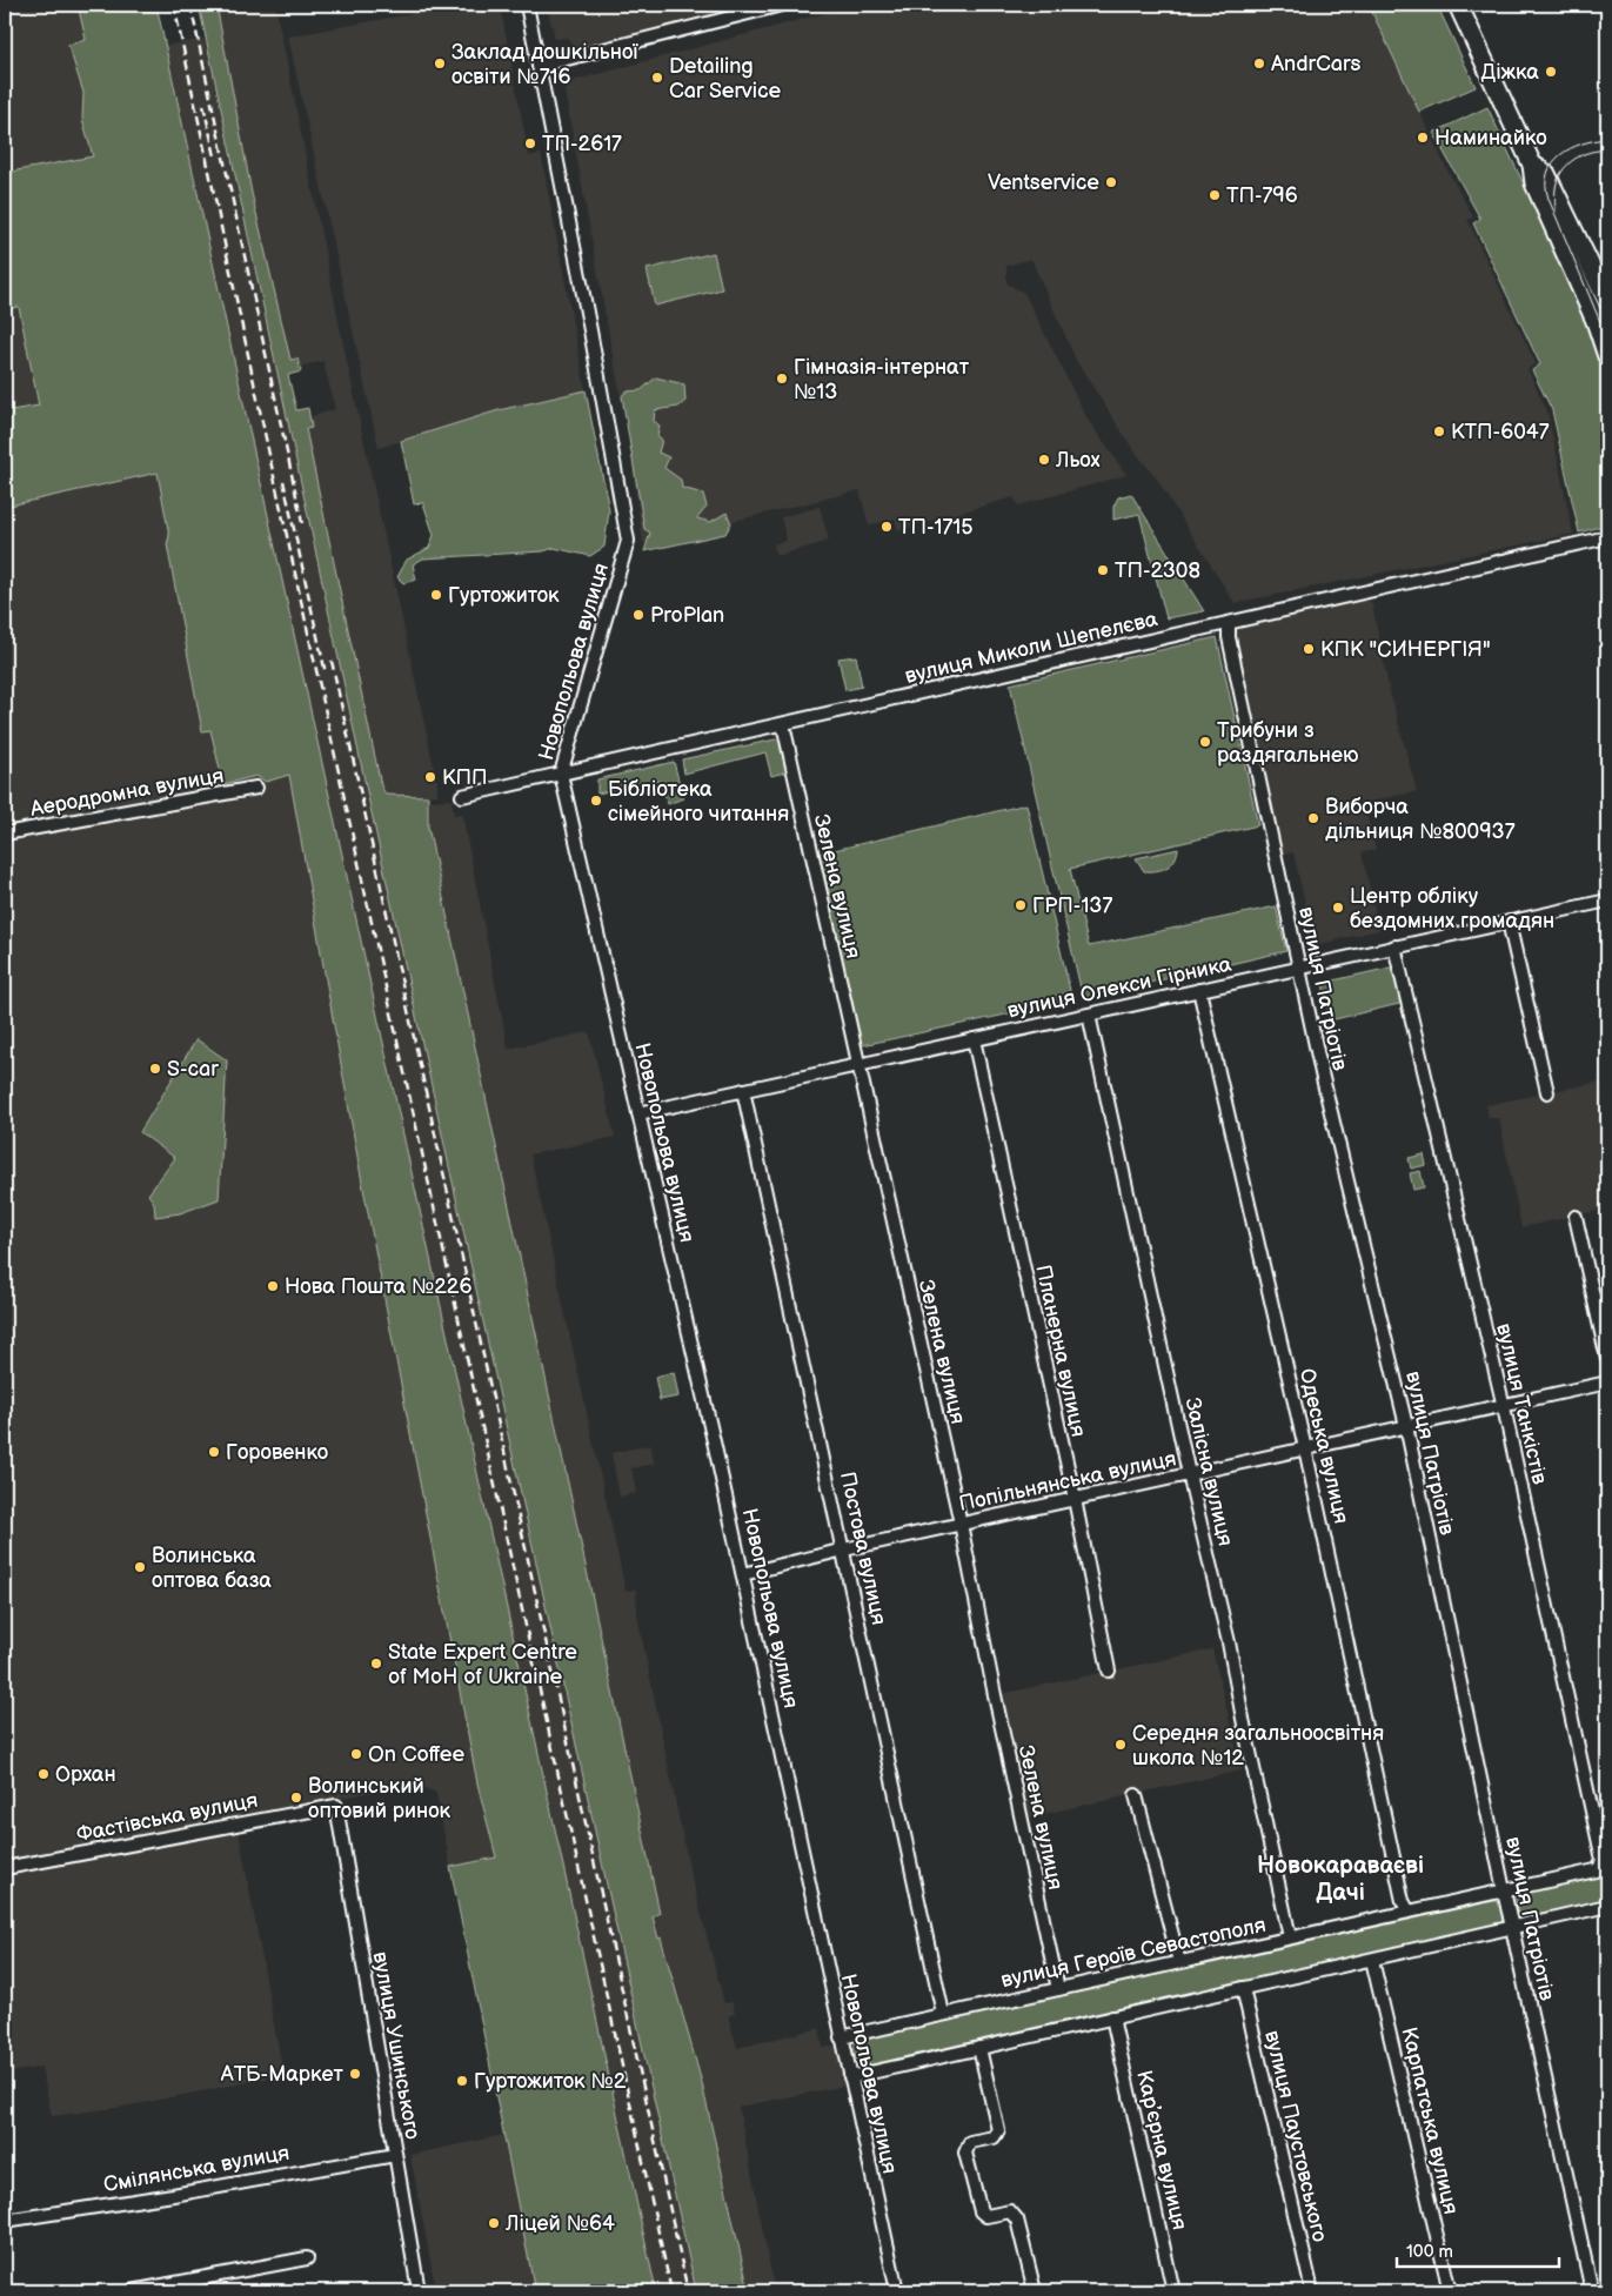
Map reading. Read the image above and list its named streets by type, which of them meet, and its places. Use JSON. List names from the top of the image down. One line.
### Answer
{"streets":{"street":["вулиця Миколи Шепелєва","Новопольова вулиця","Аеродромна вулиця","Зелена вулиця","вулиця Олекси Гірника","вулиця Патріотів","Планерна вулиця","вулиця Танкістів","Одеська вулиця","Залісна вулиця","Попільнянська вулиця","Постова вулиця","Фастівська вулиця","вулиця Героїв Севастополя","вулиця Ушинського","Карпатська вулиця","вулиця Паустовського","Карʼєрна вулиця","Смілянська вулиця"]},"crossings":[["вулиця Миколи Шепелєва","Новопольова вулиця"],["вулиця Миколи Шепелєва","Зелена вулиця"],["вулиця Миколи Шепелєва","вулиця Патріотів"],["Новопольова вулиця","вулиця Олекси Гірника"],["Новопольова вулиця","Попільнянська вулиця"],["Новопольова вулиця","вулиця Героїв Севастополя"],["Зелена вулиця","вулиця Олекси Гірника"],["Зелена вулиця","Попільнянська вулиця"],["Зелена вулиця","вулиця Героїв Севастополя"],["вулиця Олекси Гірника","вулиця Патріотів"],["вулиця Олекси Гірника","Планерна вулиця"],["вулиця Олекси Гірника","вулиця Танкістів"],["вулиця Олекси Гірника","Одеська вулиця"],["вулиця Олекси Гірника","Залісна вулиця"],["вулиця Олекси Гірника","Постова вулиця"],["вулиця Патріотів","Попільнянська вулиця"],["вулиця Патріотів","вулиця Героїв Севастополя"],["Планерна вулиця","Попільнянська вулиця"],["вулиця Танкістів","Попільнянська вулиця"],["вулиця Танкістів","вулиця Героїв Севастополя"],["Одеська вулиця","Попільнянська вулиця"],["Одеська вулиця","вулиця Героїв Севастополя"],["Залісна вулиця","Попільнянська вулиця"],["Залісна вулиця","вулиця Героїв Севастополя"],["Попільнянська вулиця","Постова вулиця"],["Постова вулиця","вулиця Героїв Севастополя"],["Фастівська вулиця","вулиця Ушинського"],["вулиця Ушинського","Смілянська вулиця"]],"districts":["Новокараваєві Дачі"],"places":["Заклад дошкільної освіти №716","AndrCars","Діжка","Detailing Car Service","Наминайко","ТП-2617","Ventservice","ТП-796","Гімназія-інтернат №13","КТП-6047","Льох","ТП-1715","ТП-2308","Гуртожиток","ProPlan","КПК \"СИНЕРГІЯ\"","Трибуни з раздягальнею","КПП","Бібліотека сімейного читання","Виборча дільниця №800937","ГРП-137","Центр обліку бездомних громадян","S-car","Нова Пошта №226","Горовенко","Волинська оптова база","State Expert Centre of MoH of Ukraine","Середня загальноосвітня школа №12","On Coffee","Орхан","Волинський оптовий ринок","АТБ-Маркет","Гуртожиток №2","Ліцей №64"],"scale_bar":"100 m"}
